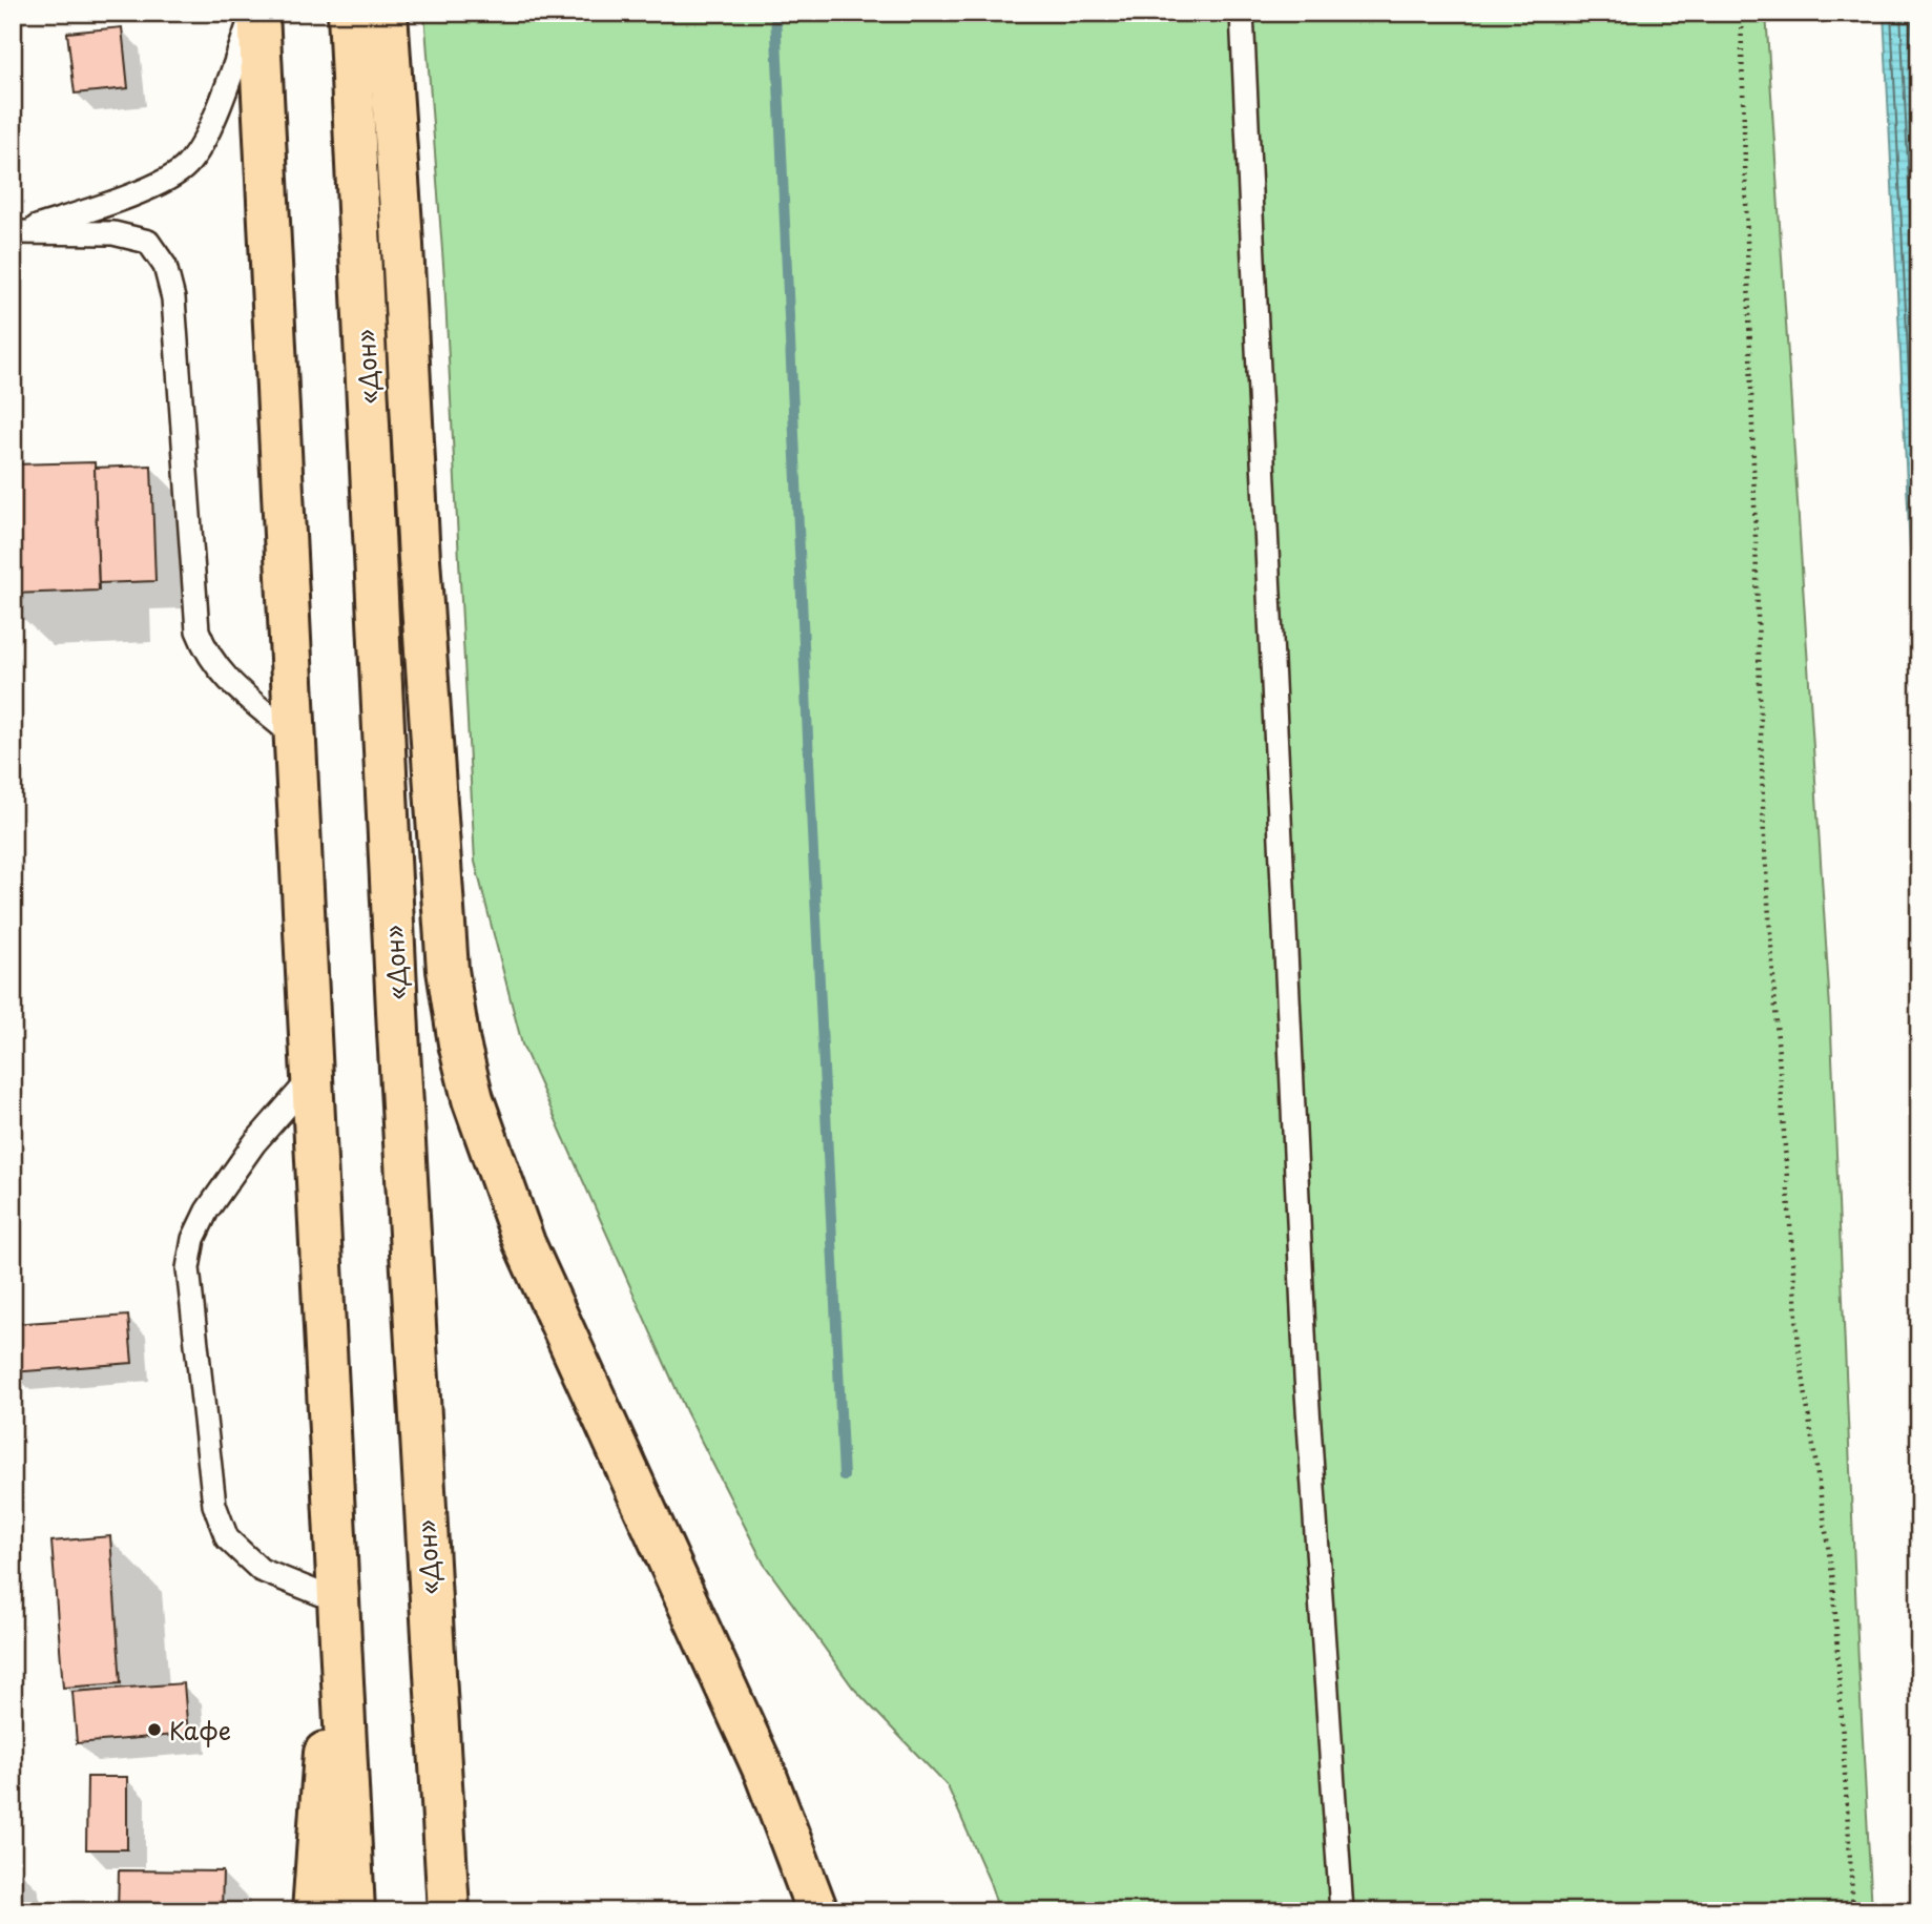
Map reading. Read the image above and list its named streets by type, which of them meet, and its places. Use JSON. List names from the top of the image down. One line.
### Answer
{"streets":{"highway":["«Дон»"]},"places":["Кафе"]}
